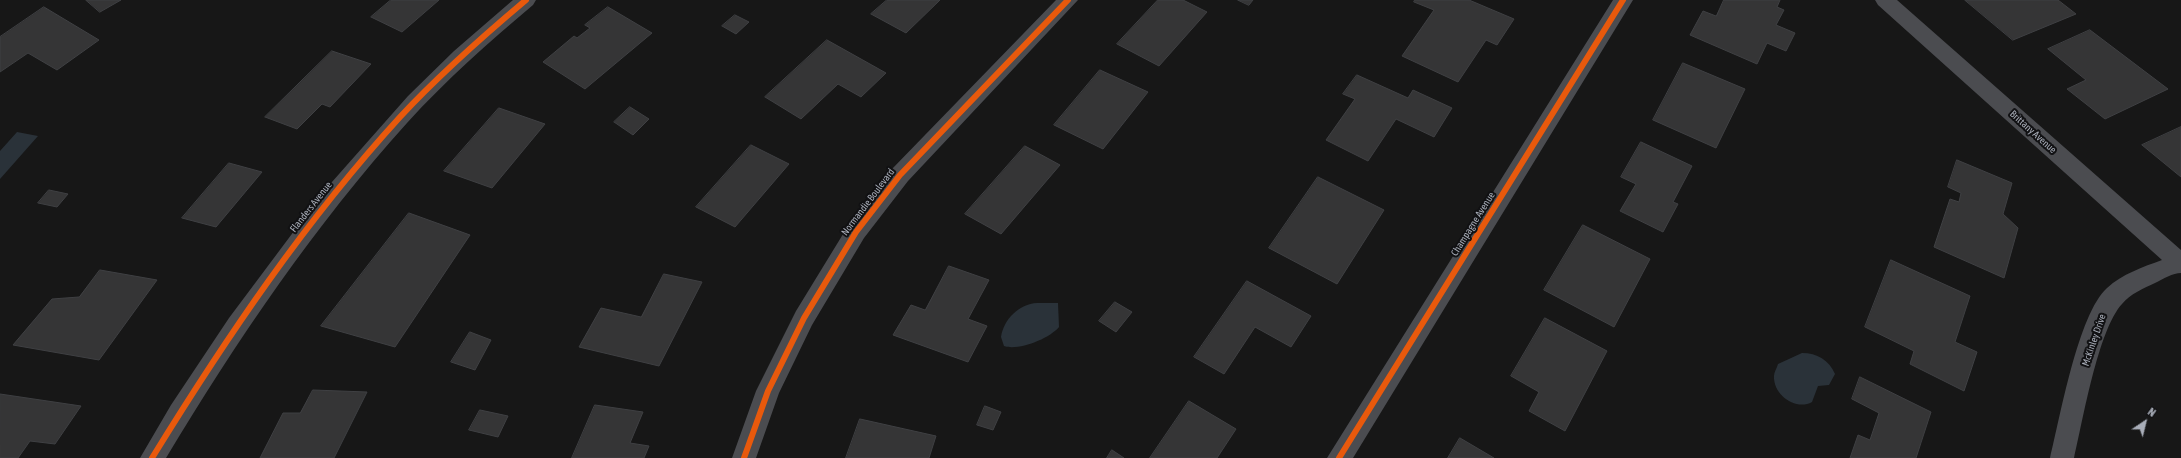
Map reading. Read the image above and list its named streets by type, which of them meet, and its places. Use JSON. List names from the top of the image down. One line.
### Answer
{"streets":{"street":["Brittany Avenue","Normandie Boulevard","Flanders Avenue","Champagne Avenue","McKinley Drive"]},"crossings":[["Brittany Avenue","McKinley Drive"]],"north":"top right"}
